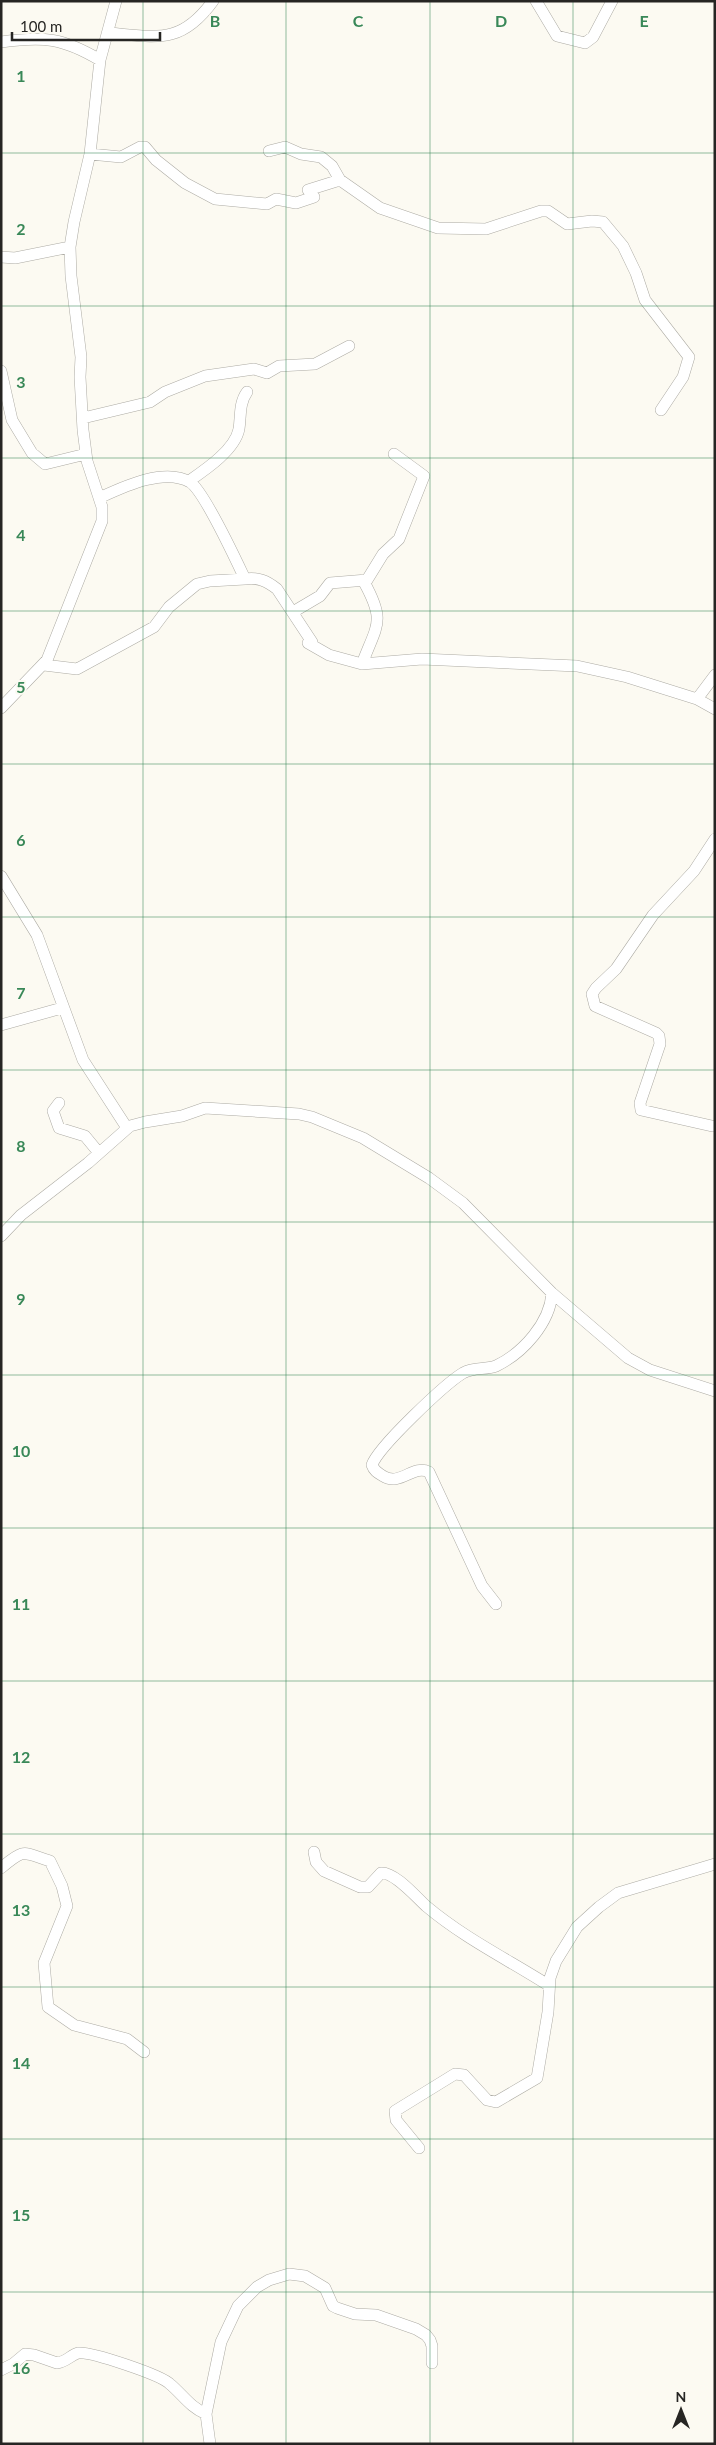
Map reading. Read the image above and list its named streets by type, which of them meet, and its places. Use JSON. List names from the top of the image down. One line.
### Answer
{"scale_bar":"100 m","north":"top","grid":{"columns":["B","C","D","E"],"rows":["1","2","3","4","5","6","7","8","9","10","11","12","13","14","15","16"]}}
